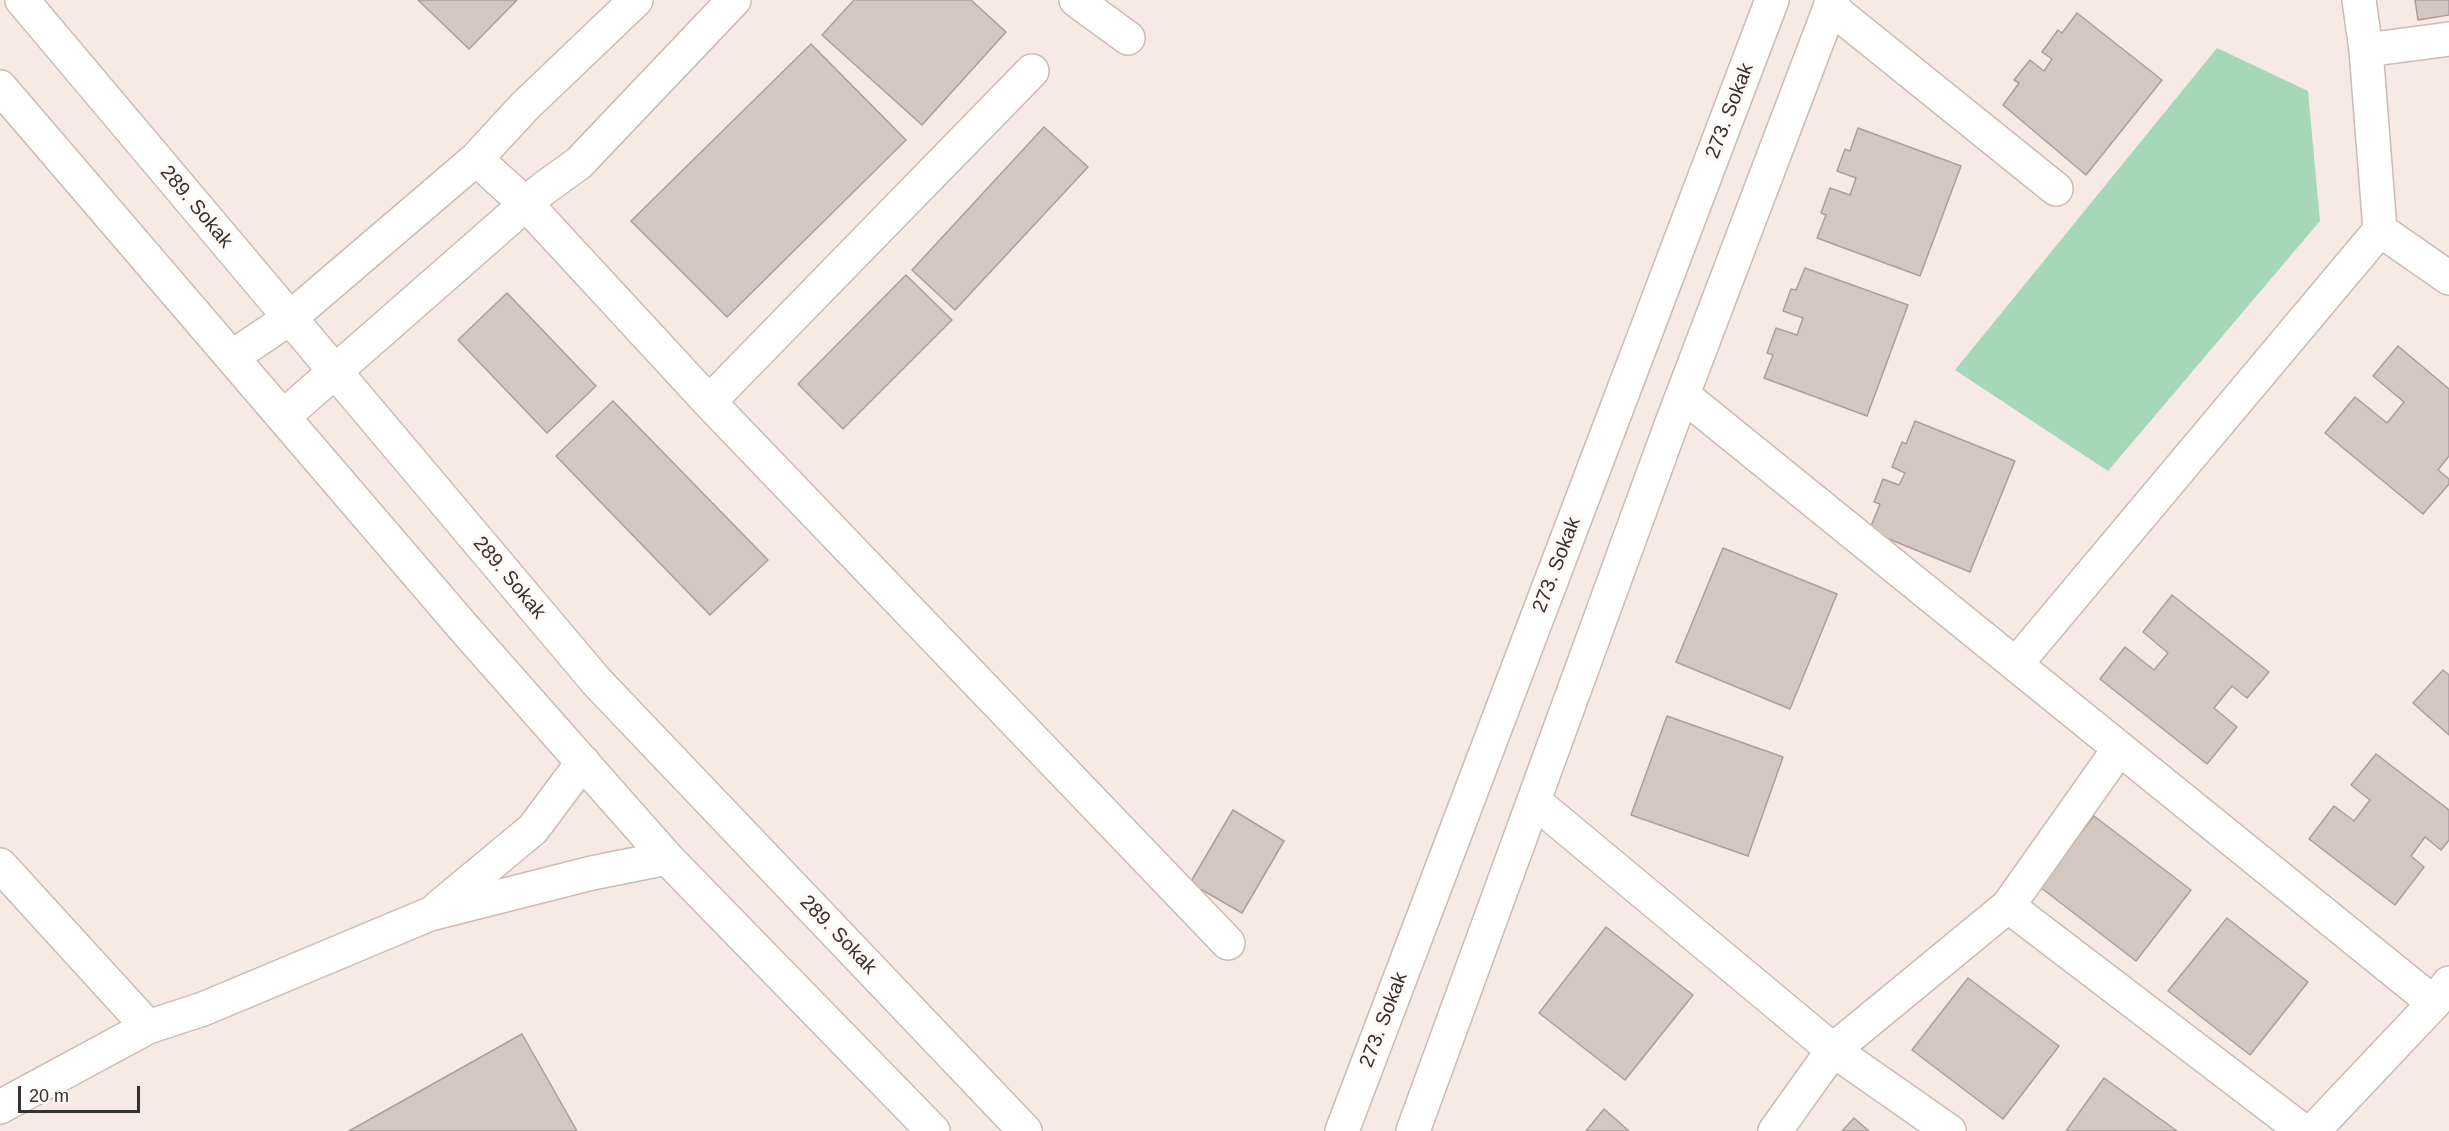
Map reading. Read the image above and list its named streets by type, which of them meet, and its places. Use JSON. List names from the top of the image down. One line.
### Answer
{"streets":{"street":["273. Sokak","289. Sokak"]},"scale_bar":"20 m"}
